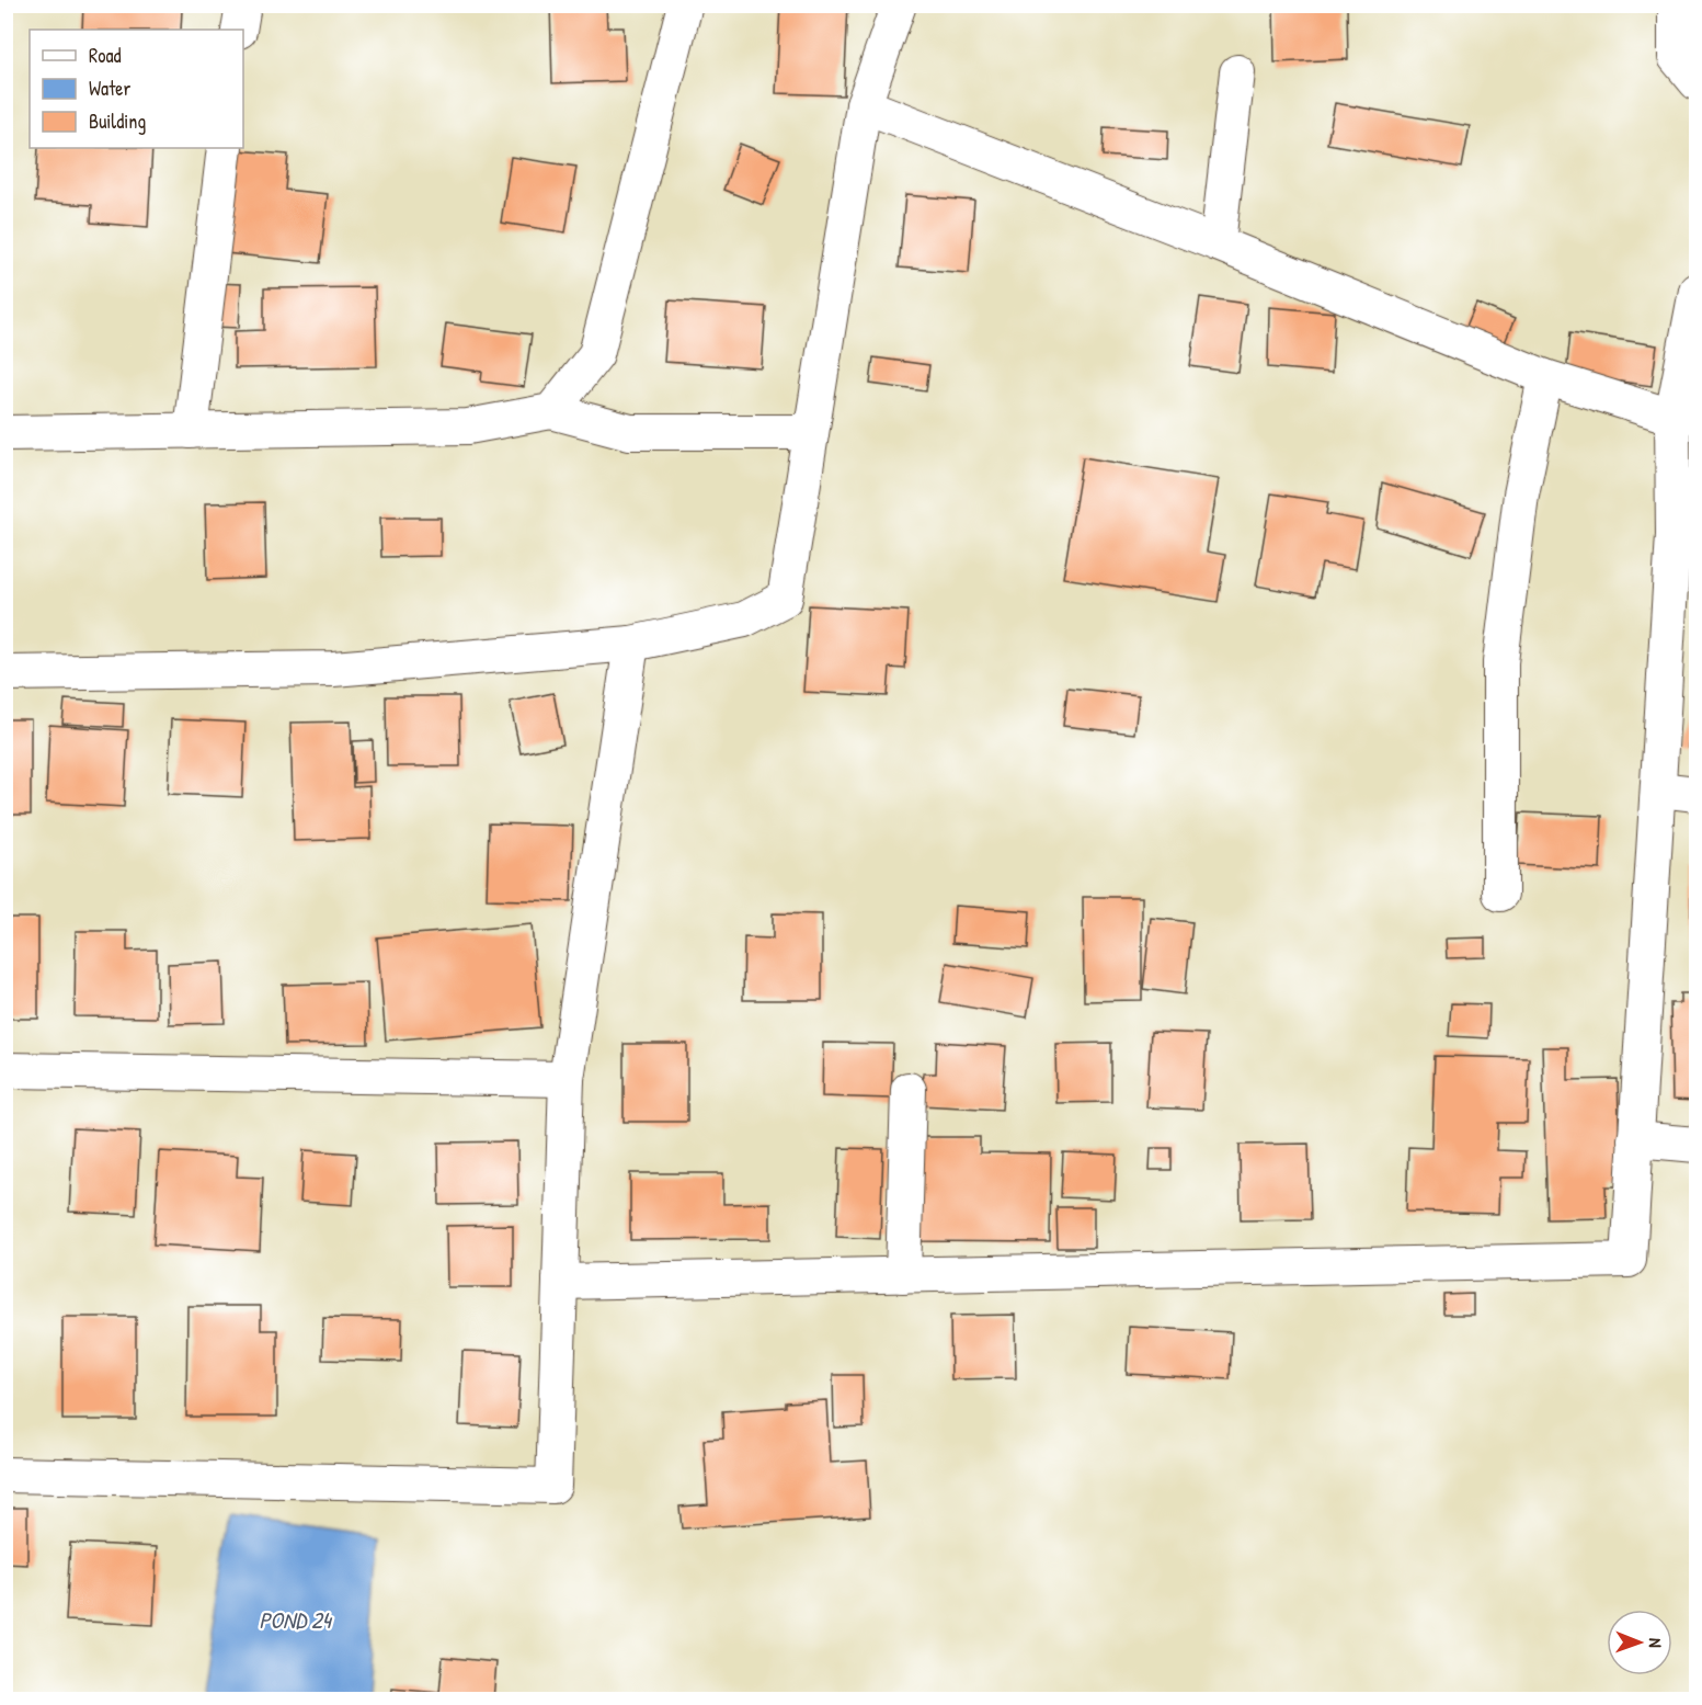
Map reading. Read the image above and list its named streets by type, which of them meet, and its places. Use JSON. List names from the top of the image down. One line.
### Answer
{"water":["POND 24"],"legend":["Road","Water","Building"],"north":"right"}
